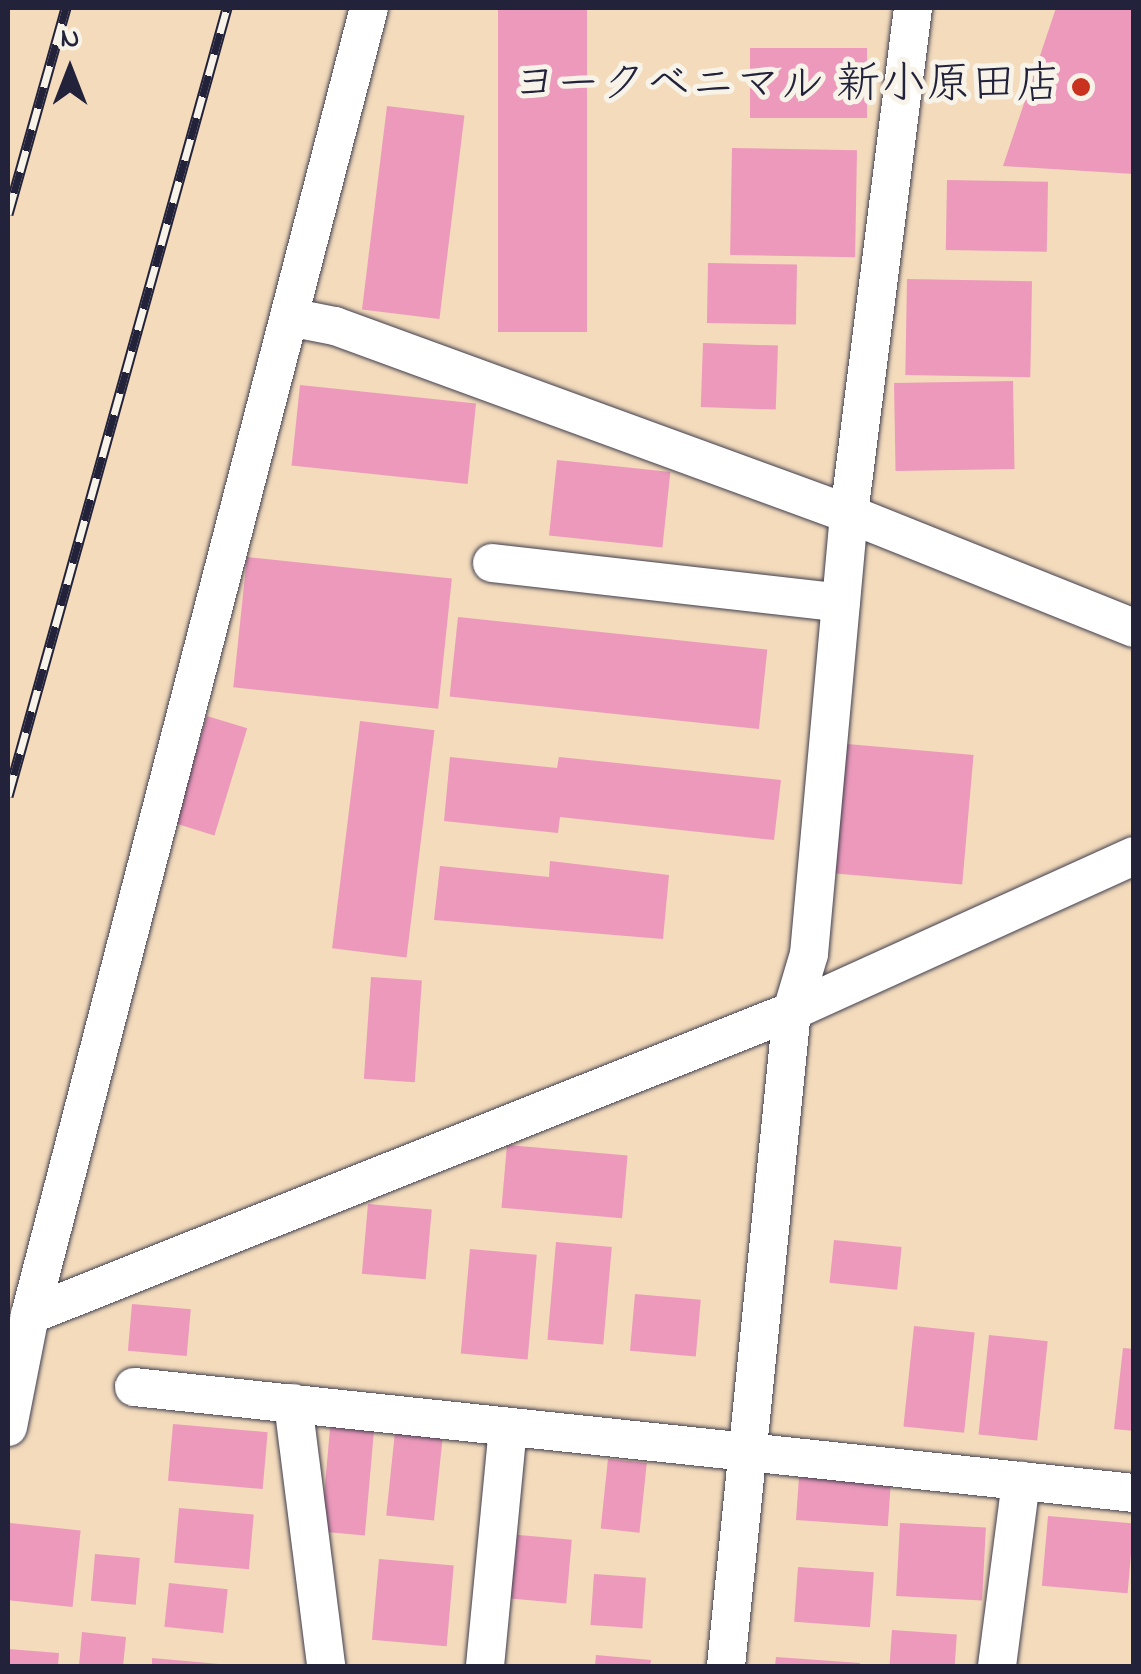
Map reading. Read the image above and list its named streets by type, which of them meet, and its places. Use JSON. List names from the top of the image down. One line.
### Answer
{"places":["ヨークベニマル 新小原田店"],"north":"top"}
